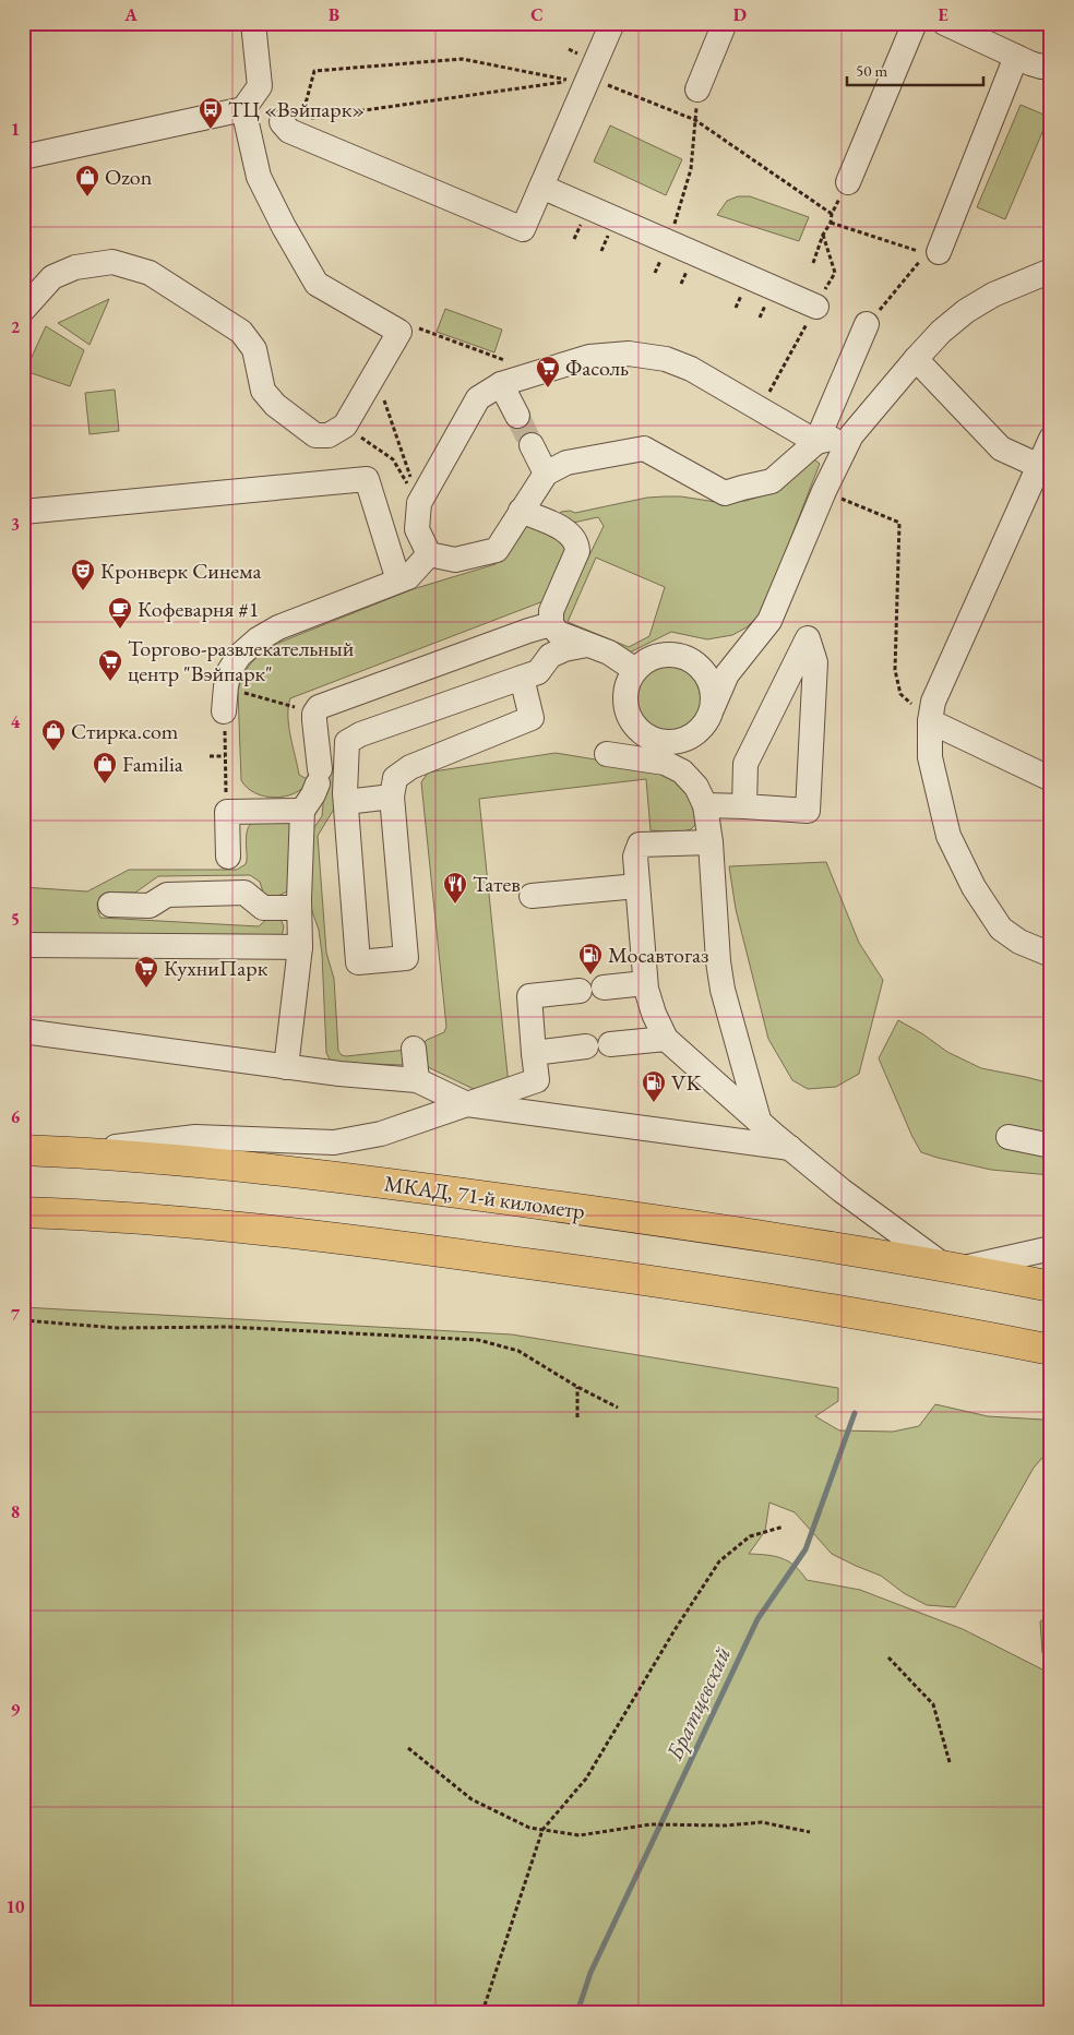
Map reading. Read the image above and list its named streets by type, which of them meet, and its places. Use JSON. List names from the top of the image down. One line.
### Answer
{"streets":{"highway":["МКАД, 71-й километр"]},"water":["Братцевский"],"places":{"bus stop":["ТЦ «Вэйпарк»"],"shop":["Ozon","Стирка.com","Familia"],"supermarket":["Фасоль","Торгово-развлекательный центр \"Вэйпарк\"","КухниПарк"],"theatre":["Кронверк Синема"],"cafe":["Кофеварня #1"],"restaurant":["Татев"],"fuel station":["Мосавтогаз","VK"]},"scale_bar":"50 m","grid":{"columns":["A","B","C","D","E"],"rows":["1","2","3","4","5","6","7","8","9","10"]}}
